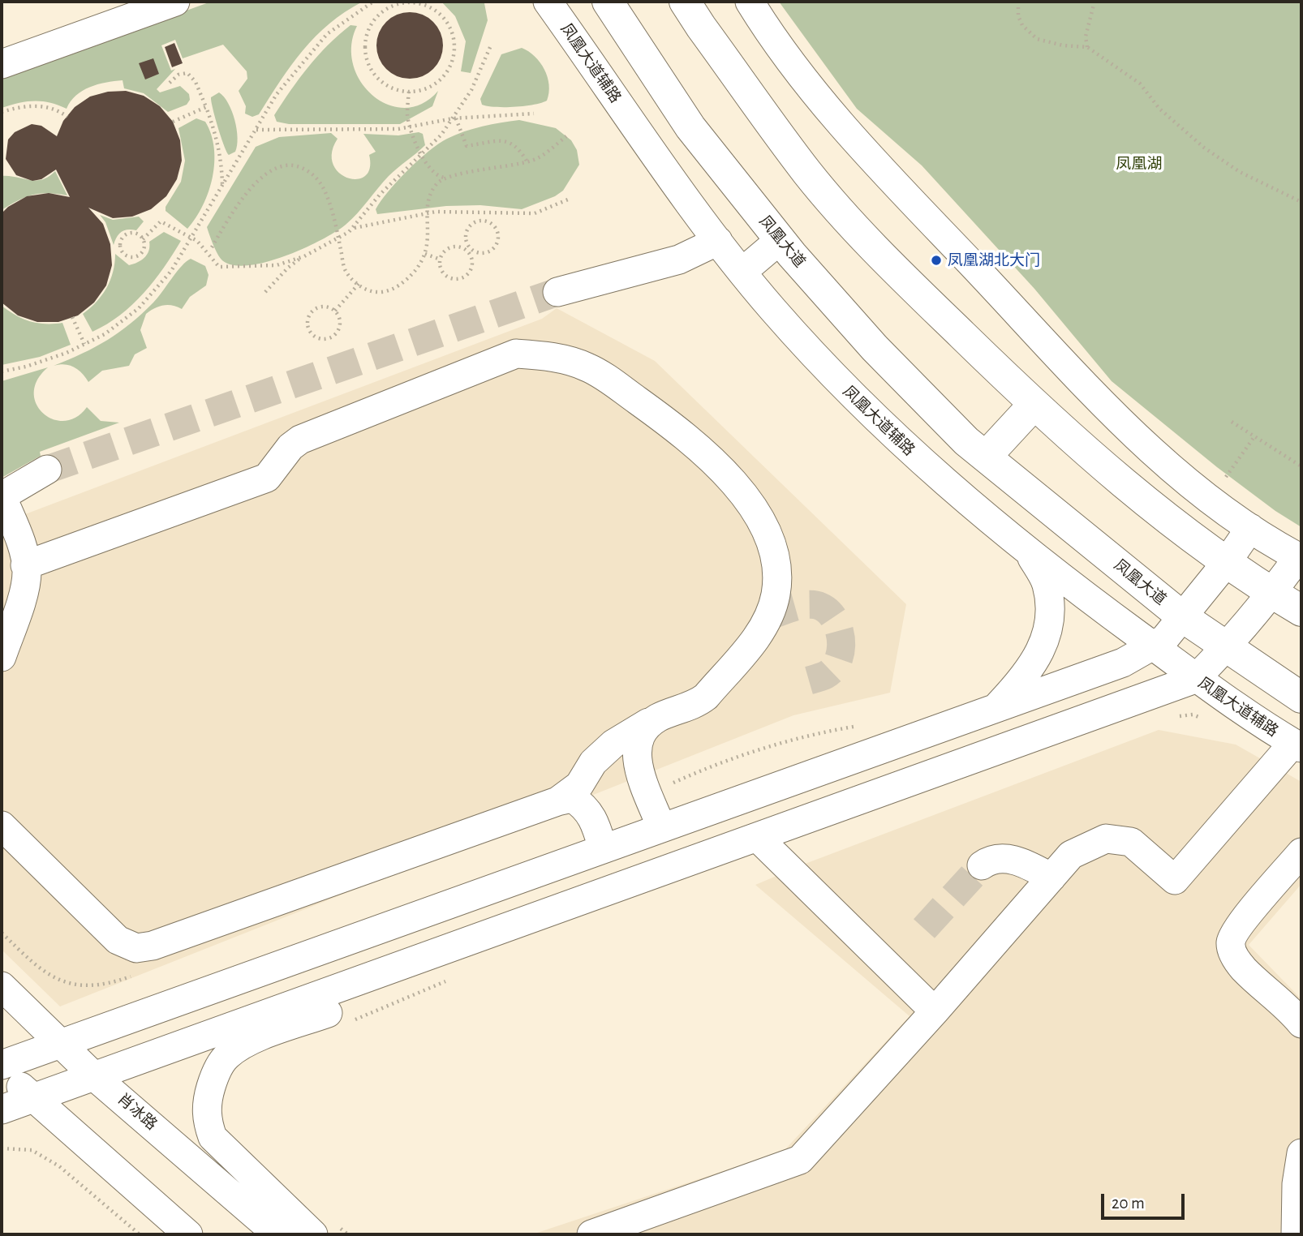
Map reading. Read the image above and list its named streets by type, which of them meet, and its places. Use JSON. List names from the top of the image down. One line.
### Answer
{"streets":{"main road":["凤凰大道"],"street":["凤凰大道辅路","肖冰路"]},"parks":["凤凰湖"],"places":["凤凰湖北大门"],"scale_bar":"20 m"}
